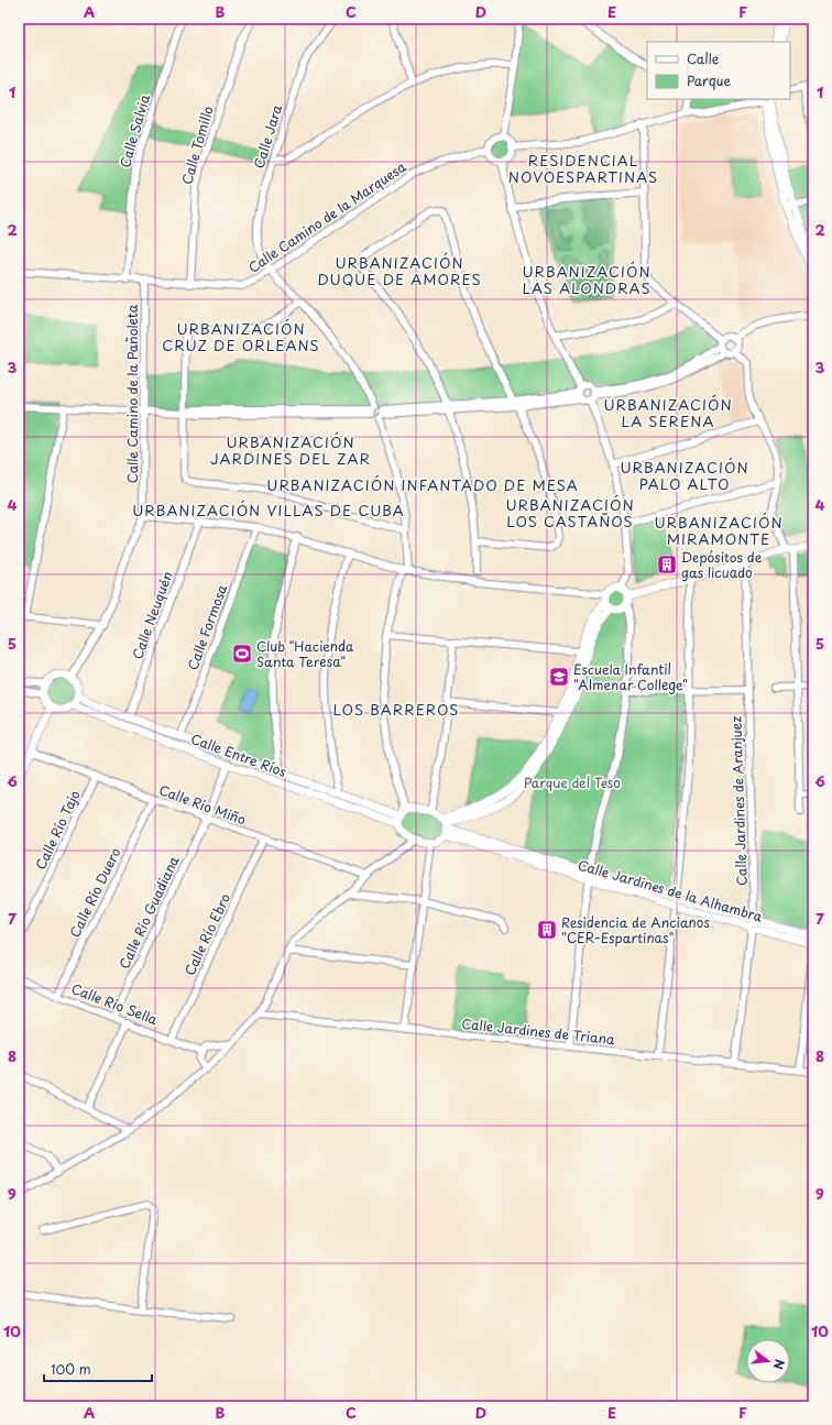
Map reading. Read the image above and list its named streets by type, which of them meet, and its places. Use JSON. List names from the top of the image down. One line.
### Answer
{"streets":{"street":["Calle Salvia","Calle Jara","Calle Tomillo","Calle Camino de la Marquesa","Calle Camino de la Pañoleta","Calle Neuquén","Calle Formosa","Calle Entre Ríos","Calle Jardines de Aranjuez","Calle Río Miño","Calle Río Tajo","Calle Jardines de la Alhambra","Calle Río Duero","Calle Río Guadiana","Calle Río Ebro","Calle Río Sella","Calle Jardines de Triana"]},"crossings":[["Calle Salvia","Calle Camino de la Marquesa"],["Calle Jara","Calle Camino de la Marquesa"],["Calle Tomillo","Calle Camino de la Marquesa"],["Calle Camino de la Marquesa","Calle Camino de la Pañoleta"],["Calle Camino de la Pañoleta","Calle Entre Ríos"],["Calle Neuquén","Calle Entre Ríos"],["Calle Formosa","Calle Entre Ríos"],["Calle Entre Ríos","Calle Jardines de la Alhambra"],["Calle Entre Ríos","Calle Río Guadiana"],["Calle Jardines de Aranjuez","Calle Jardines de la Alhambra"],["Calle Jardines de Aranjuez","Calle Jardines de Triana"],["Calle Río Miño","Calle Río Tajo"],["Calle Río Miño","Calle Río Duero"],["Calle Río Miño","Calle Río Guadiana"],["Calle Río Miño","Calle Río Ebro"],["Calle Río Duero","Calle Río Sella"],["Calle Río Guadiana","Calle Río Sella"],["Calle Río Ebro","Calle Río Sella"]],"districts":["RESIDENCIAL NOVOESPARTINAS","URBANIZACIÓN DUQUE DE AMORES","URBANIZACIÓN LAS ALONDRAS","URBANIZACIÓN CRUZ DE ORLEANS","URBANIZACIÓN LA SERENA","URBANIZACIÓN JARDINES DEL ZAR","URBANIZACIÓN PALO ALTO","URBANIZACIÓN INFANTADO DE MESA","URBANIZACIÓN LOS CASTAÑOS","URBANIZACIÓN VILLAS DE CUBA","URBANIZACIÓN MIRAMONTE","LOS BARREROS"],"parks":["Parque del Teso"],"places":{"building":["Depósitos de gas licuado","Residencia de Ancianos \"CER-Espartinas\""],"sports":["Club \"Hacienda Santa Teresa\""],"school or university":["Escuela Infantil \"Almenar College\""]},"legend":["Calle","Parque"],"scale_bar":"100 m","north":"right","grid":{"columns":["A","B","C","D","E","F"],"rows":["1","2","3","4","5","6","7","8","9","10"]}}
